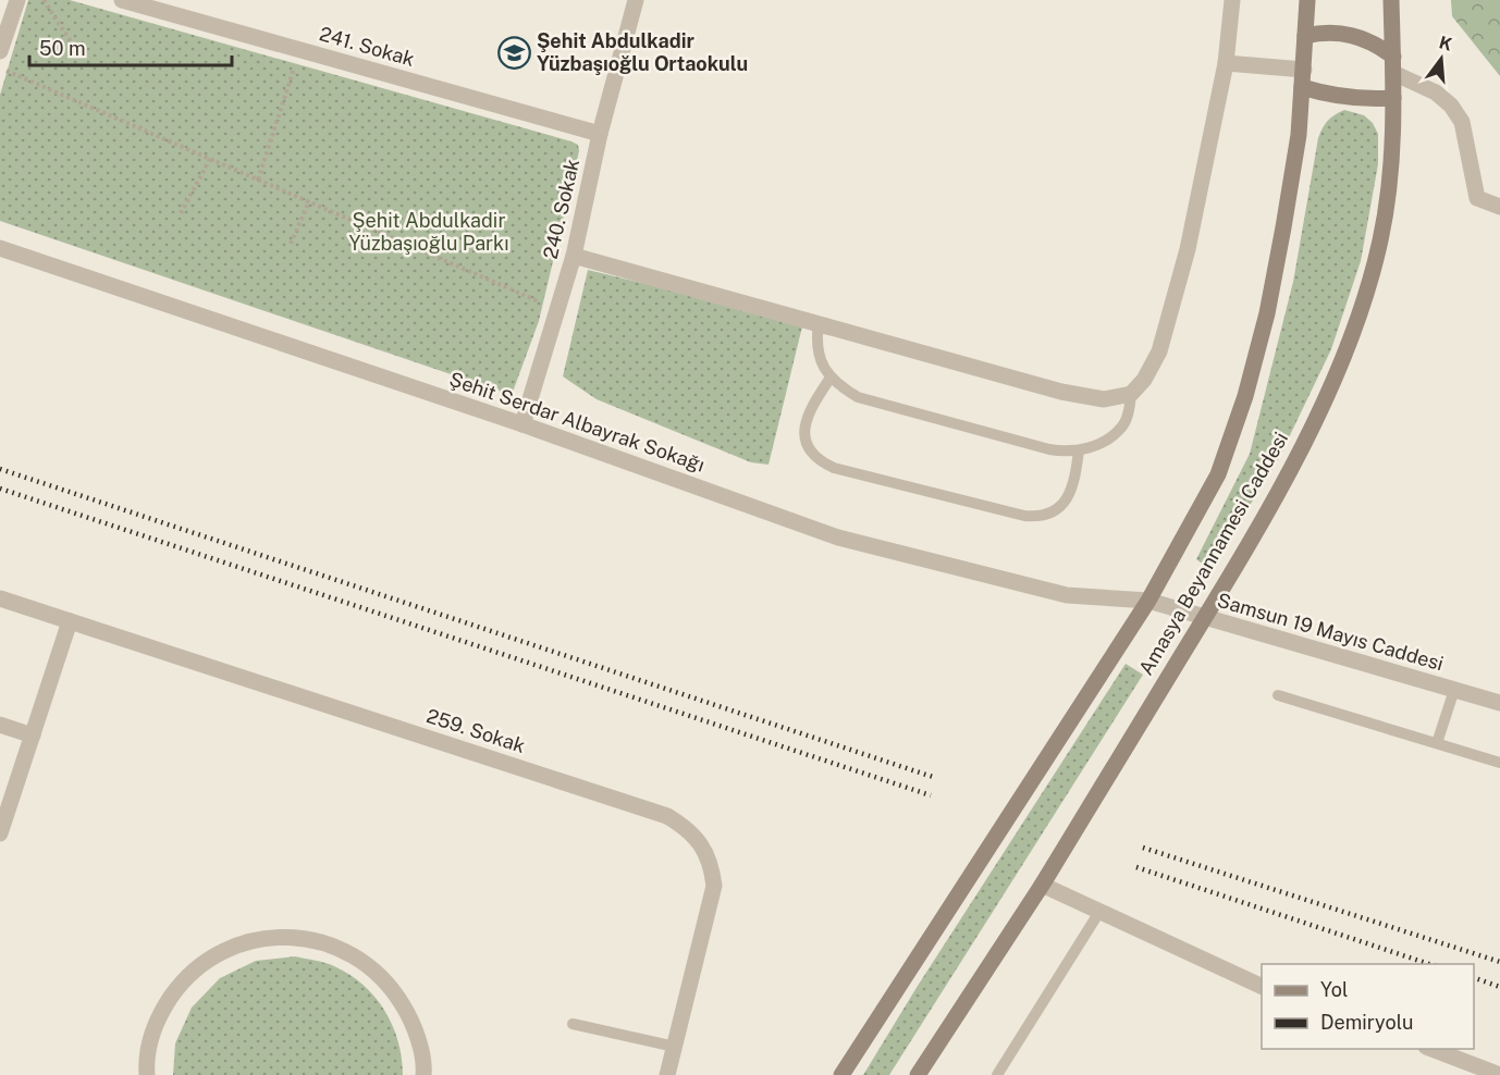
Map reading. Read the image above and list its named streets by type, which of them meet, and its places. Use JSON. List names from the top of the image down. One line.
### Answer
{"streets":{"main road":["Amasya Beyannamesi Caddesi"],"street":["241. Sokak","240. Sokak","Şehit Serdar Albayrak Sokağı","Samsun 19 Mayıs Caddesi","259. Sokak"]},"crossings":[["241. Sokak","240. Sokak"],["240. Sokak","Şehit Serdar Albayrak Sokağı"],["Şehit Serdar Albayrak Sokağı","Amasya Beyannamesi Caddesi"],["Şehit Serdar Albayrak Sokağı","Samsun 19 Mayıs Caddesi"],["Amasya Beyannamesi Caddesi","Samsun 19 Mayıs Caddesi"]],"parks":["Şehit Abdulkadir Yüzbaşıoğlu Parkı"],"places":{"school or university":["Şehit Abdulkadir Yüzbaşıoğlu Ortaokulu"]},"legend":["Yol","Demiryolu"],"scale_bar":"50 m","north":"top"}
